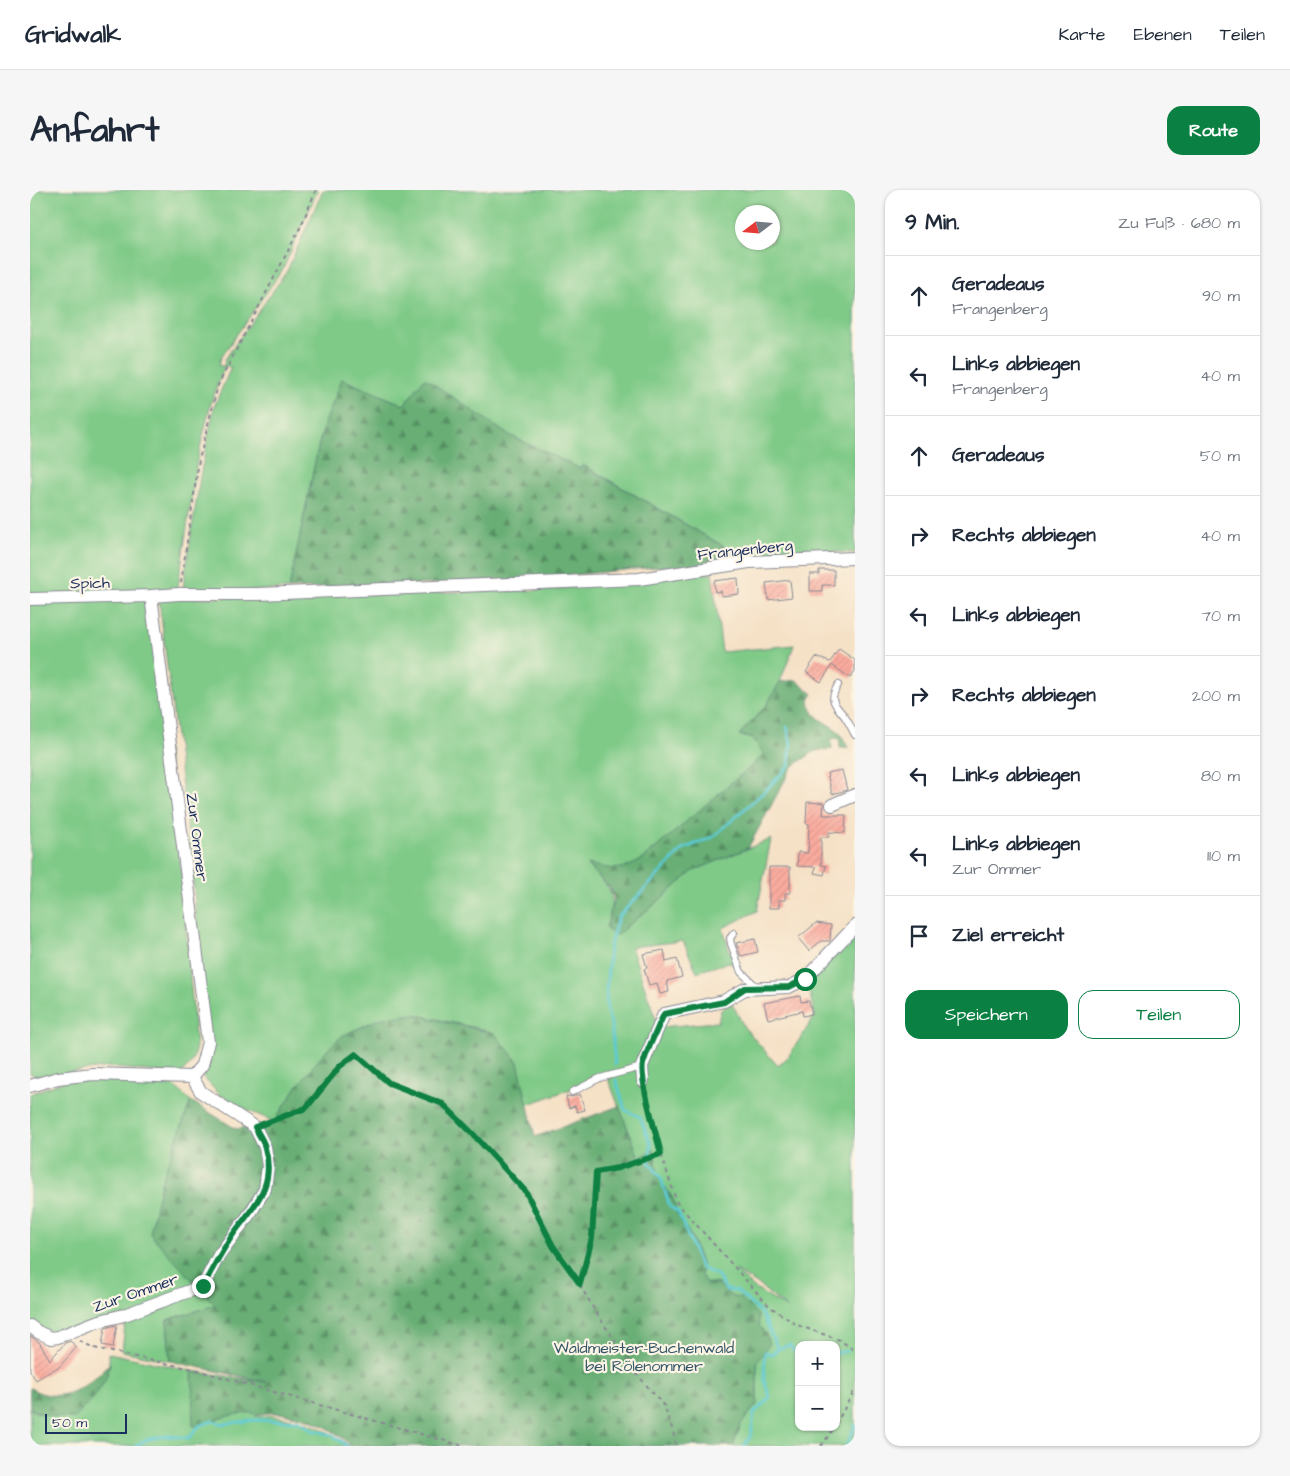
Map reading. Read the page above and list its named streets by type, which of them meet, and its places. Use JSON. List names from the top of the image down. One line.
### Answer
{"streets":{"street":["Frangenberg","Spich","Zur Ommer"]},"crossings":[["Frangenberg","Spich"],["Spich","Zur Ommer"]],"parks":["Waldmeister-Buchenwald bei Rölenommer"],"scale_bar":"50 m","north":"left","page":{"header":"Gridwalk","nav":["Karte","Ebenen","Teilen"],"title":"Anfahrt","buttons":["Route",["Speichern","Teilen"]],"heading":["9 Min.","Zu Fuß · 680 m"],"list":[["Geradeaus","Frangenberg","90 m"],["Links abbiegen","Frangenberg","40 m"],["Geradeaus","50 m"],["Rechts abbiegen","40 m"],["Links abbiegen","70 m"],["Rechts abbiegen","200 m"],["Links abbiegen","80 m"],["Links abbiegen","Zur Ommer","110 m"],"Ziel erreicht"],"map_buttons":["+","−"],"scale":"50 m"}}
